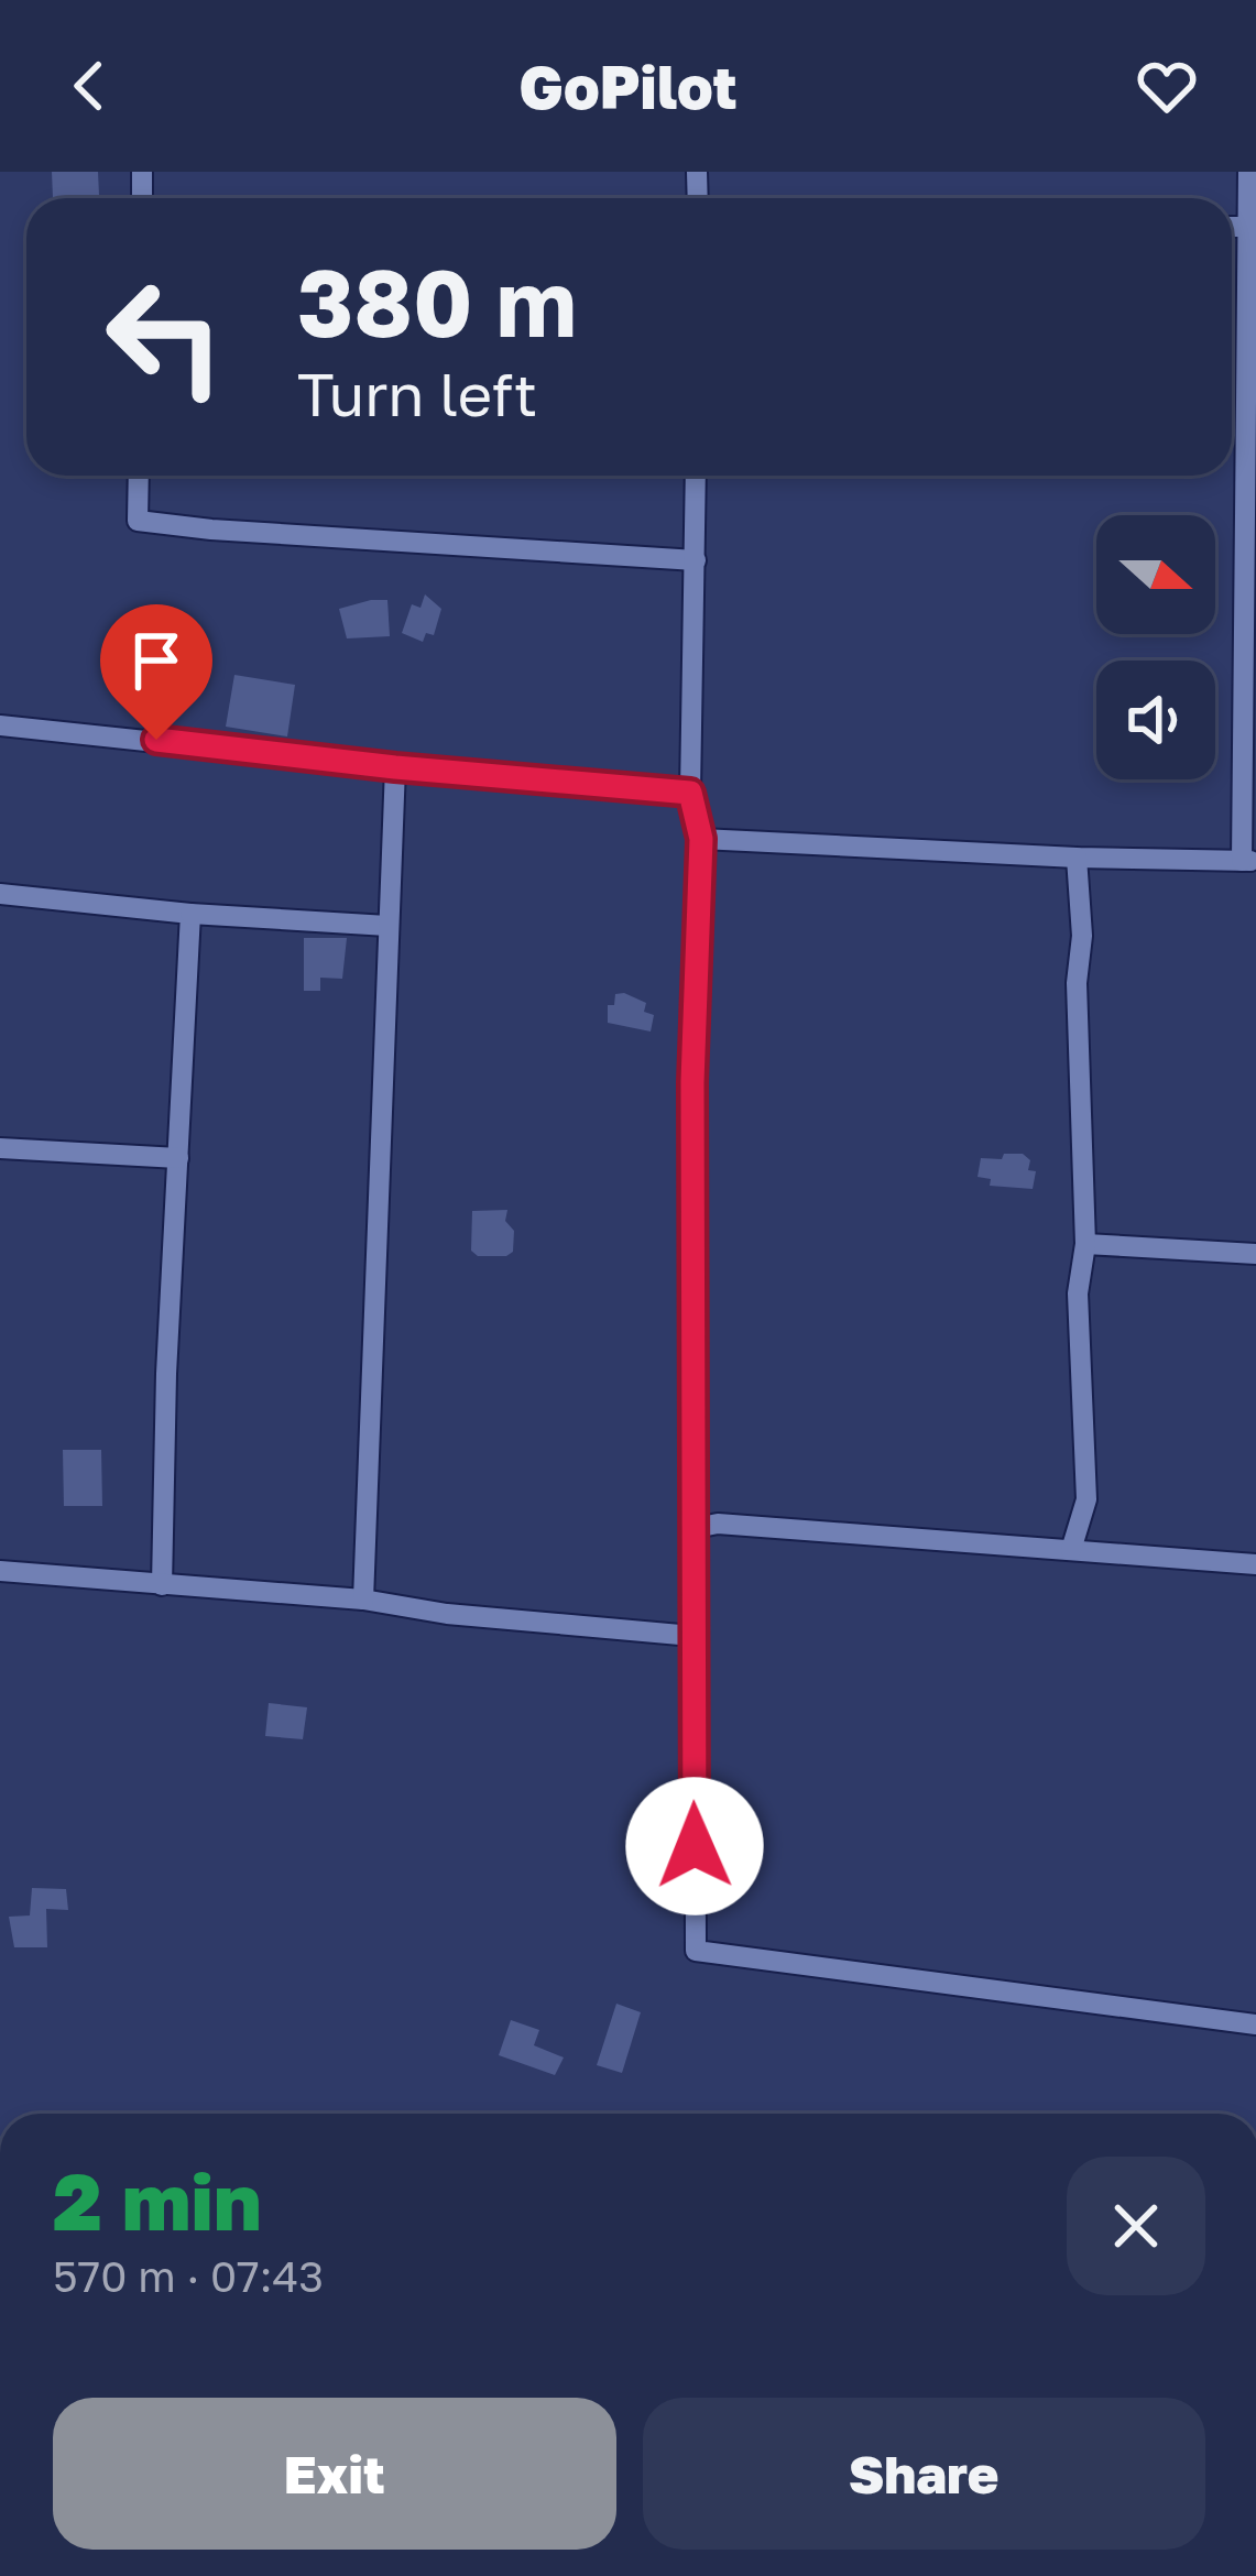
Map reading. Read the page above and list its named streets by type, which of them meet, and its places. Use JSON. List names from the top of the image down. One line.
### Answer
{"north":"right","page":{"header":"GoPilot","turn":["380 m","Turn left"],"heading":["2 min","570 m · 07:43"],"buttons":["Exit","Share"]}}
